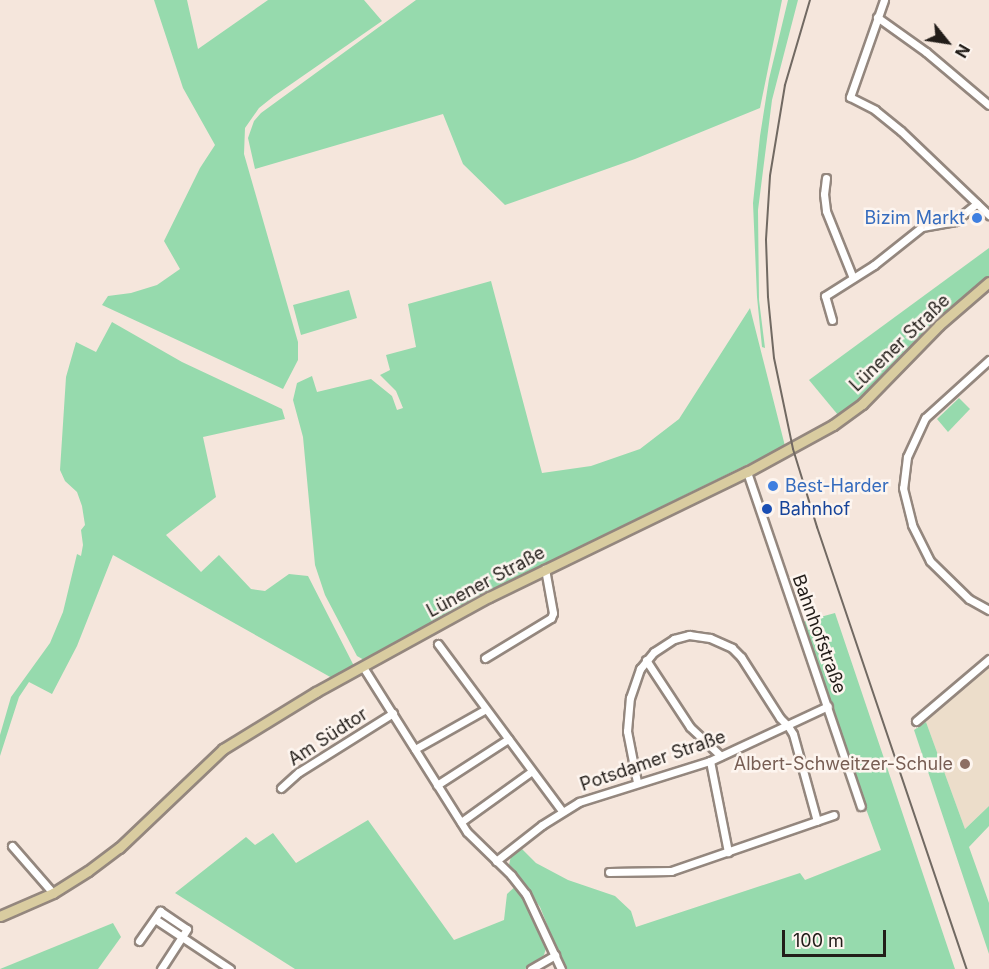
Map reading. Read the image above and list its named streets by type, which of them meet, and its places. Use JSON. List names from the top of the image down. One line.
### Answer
{"streets":{"main road":["Lünener Straße"],"street":["Bahnhofstraße","Am Südtor","Potsdamer Straße"]},"crossings":[["Lünener Straße","Bahnhofstraße"],["Bahnhofstraße","Potsdamer Straße"]],"places":["Bizim Markt","Best-Harder","Bahnhof","Albert-Schweitzer-Schule"],"scale_bar":"100 m","north":"bottom right"}
